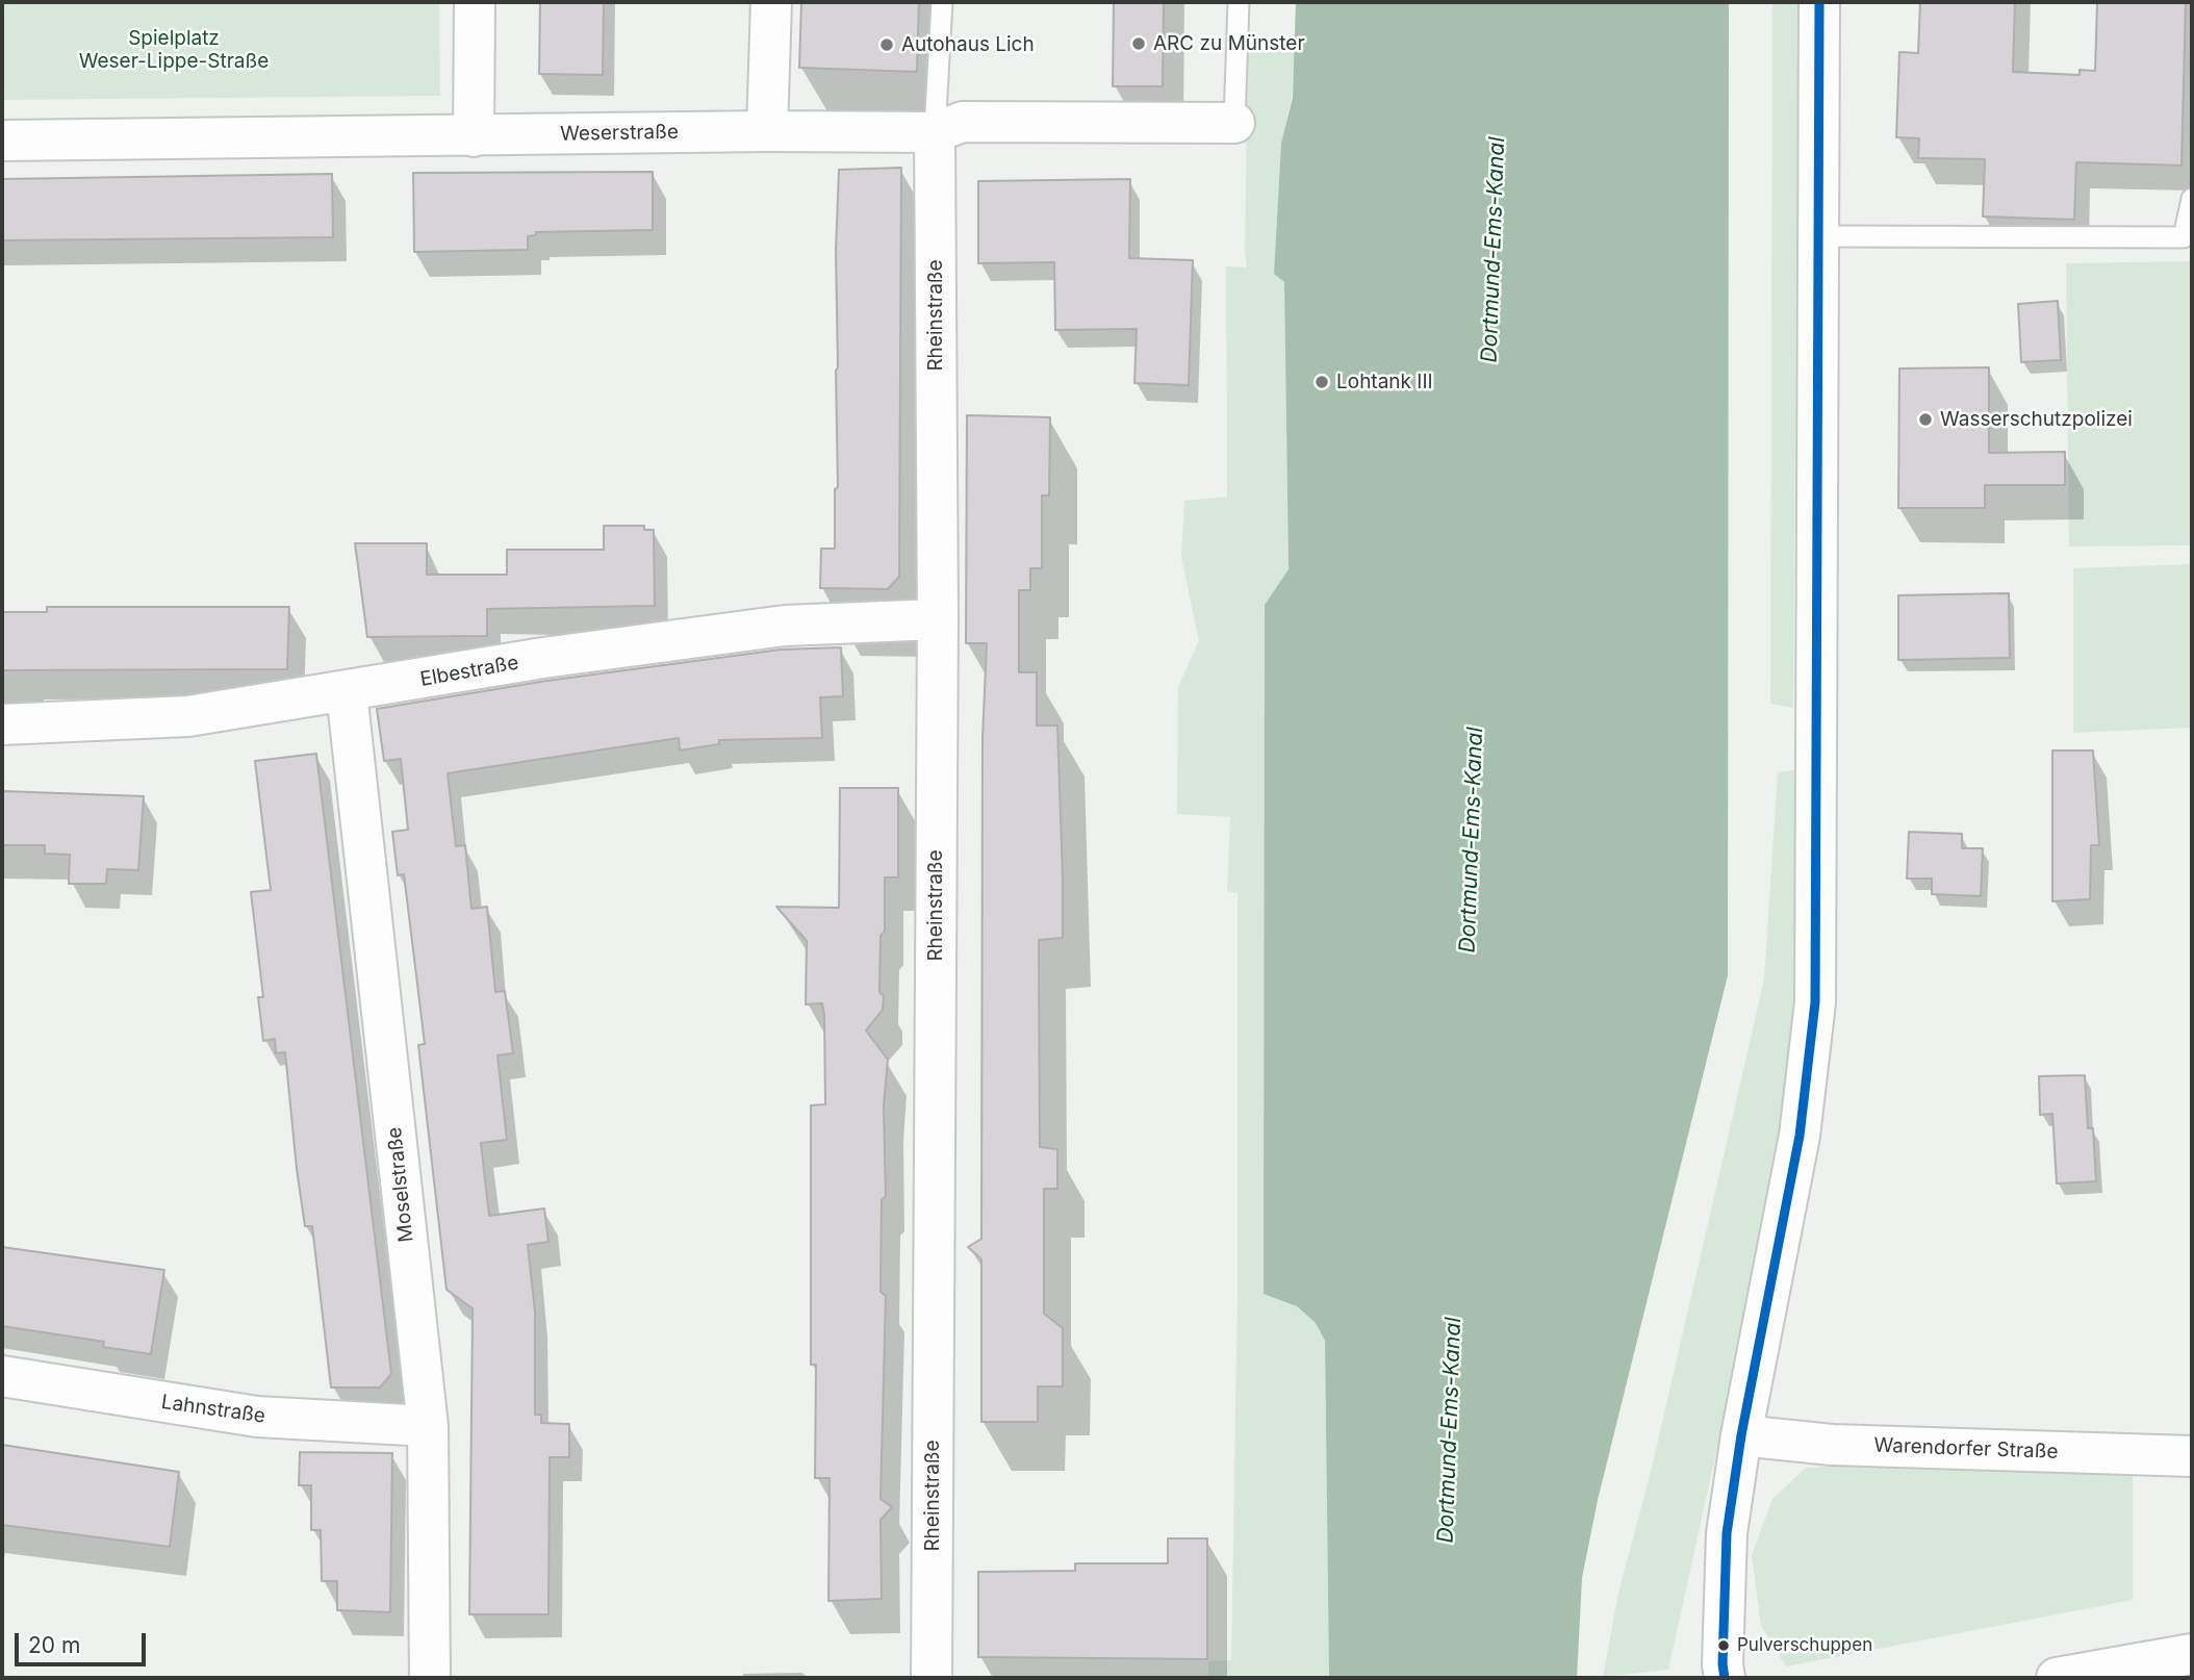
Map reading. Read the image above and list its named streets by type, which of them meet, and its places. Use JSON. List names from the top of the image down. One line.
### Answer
{"streets":{"street":["Weserstraße","Rheinstraße","Elbestraße","Moselstraße","Lahnstraße","Warendorfer Straße"]},"crossings":[["Weserstraße","Rheinstraße"],["Rheinstraße","Elbestraße"],["Elbestraße","Moselstraße"],["Moselstraße","Lahnstraße"]],"water":["Dortmund-Ems-Kanal"],"parks":["Spielplatz Weser-Lippe-Straße"],"places":["ARC zu Münster","Autohaus Lich","Lohtank III","Wasserschutzpolizei","Pulverschuppen"],"scale_bar":"20 m"}
